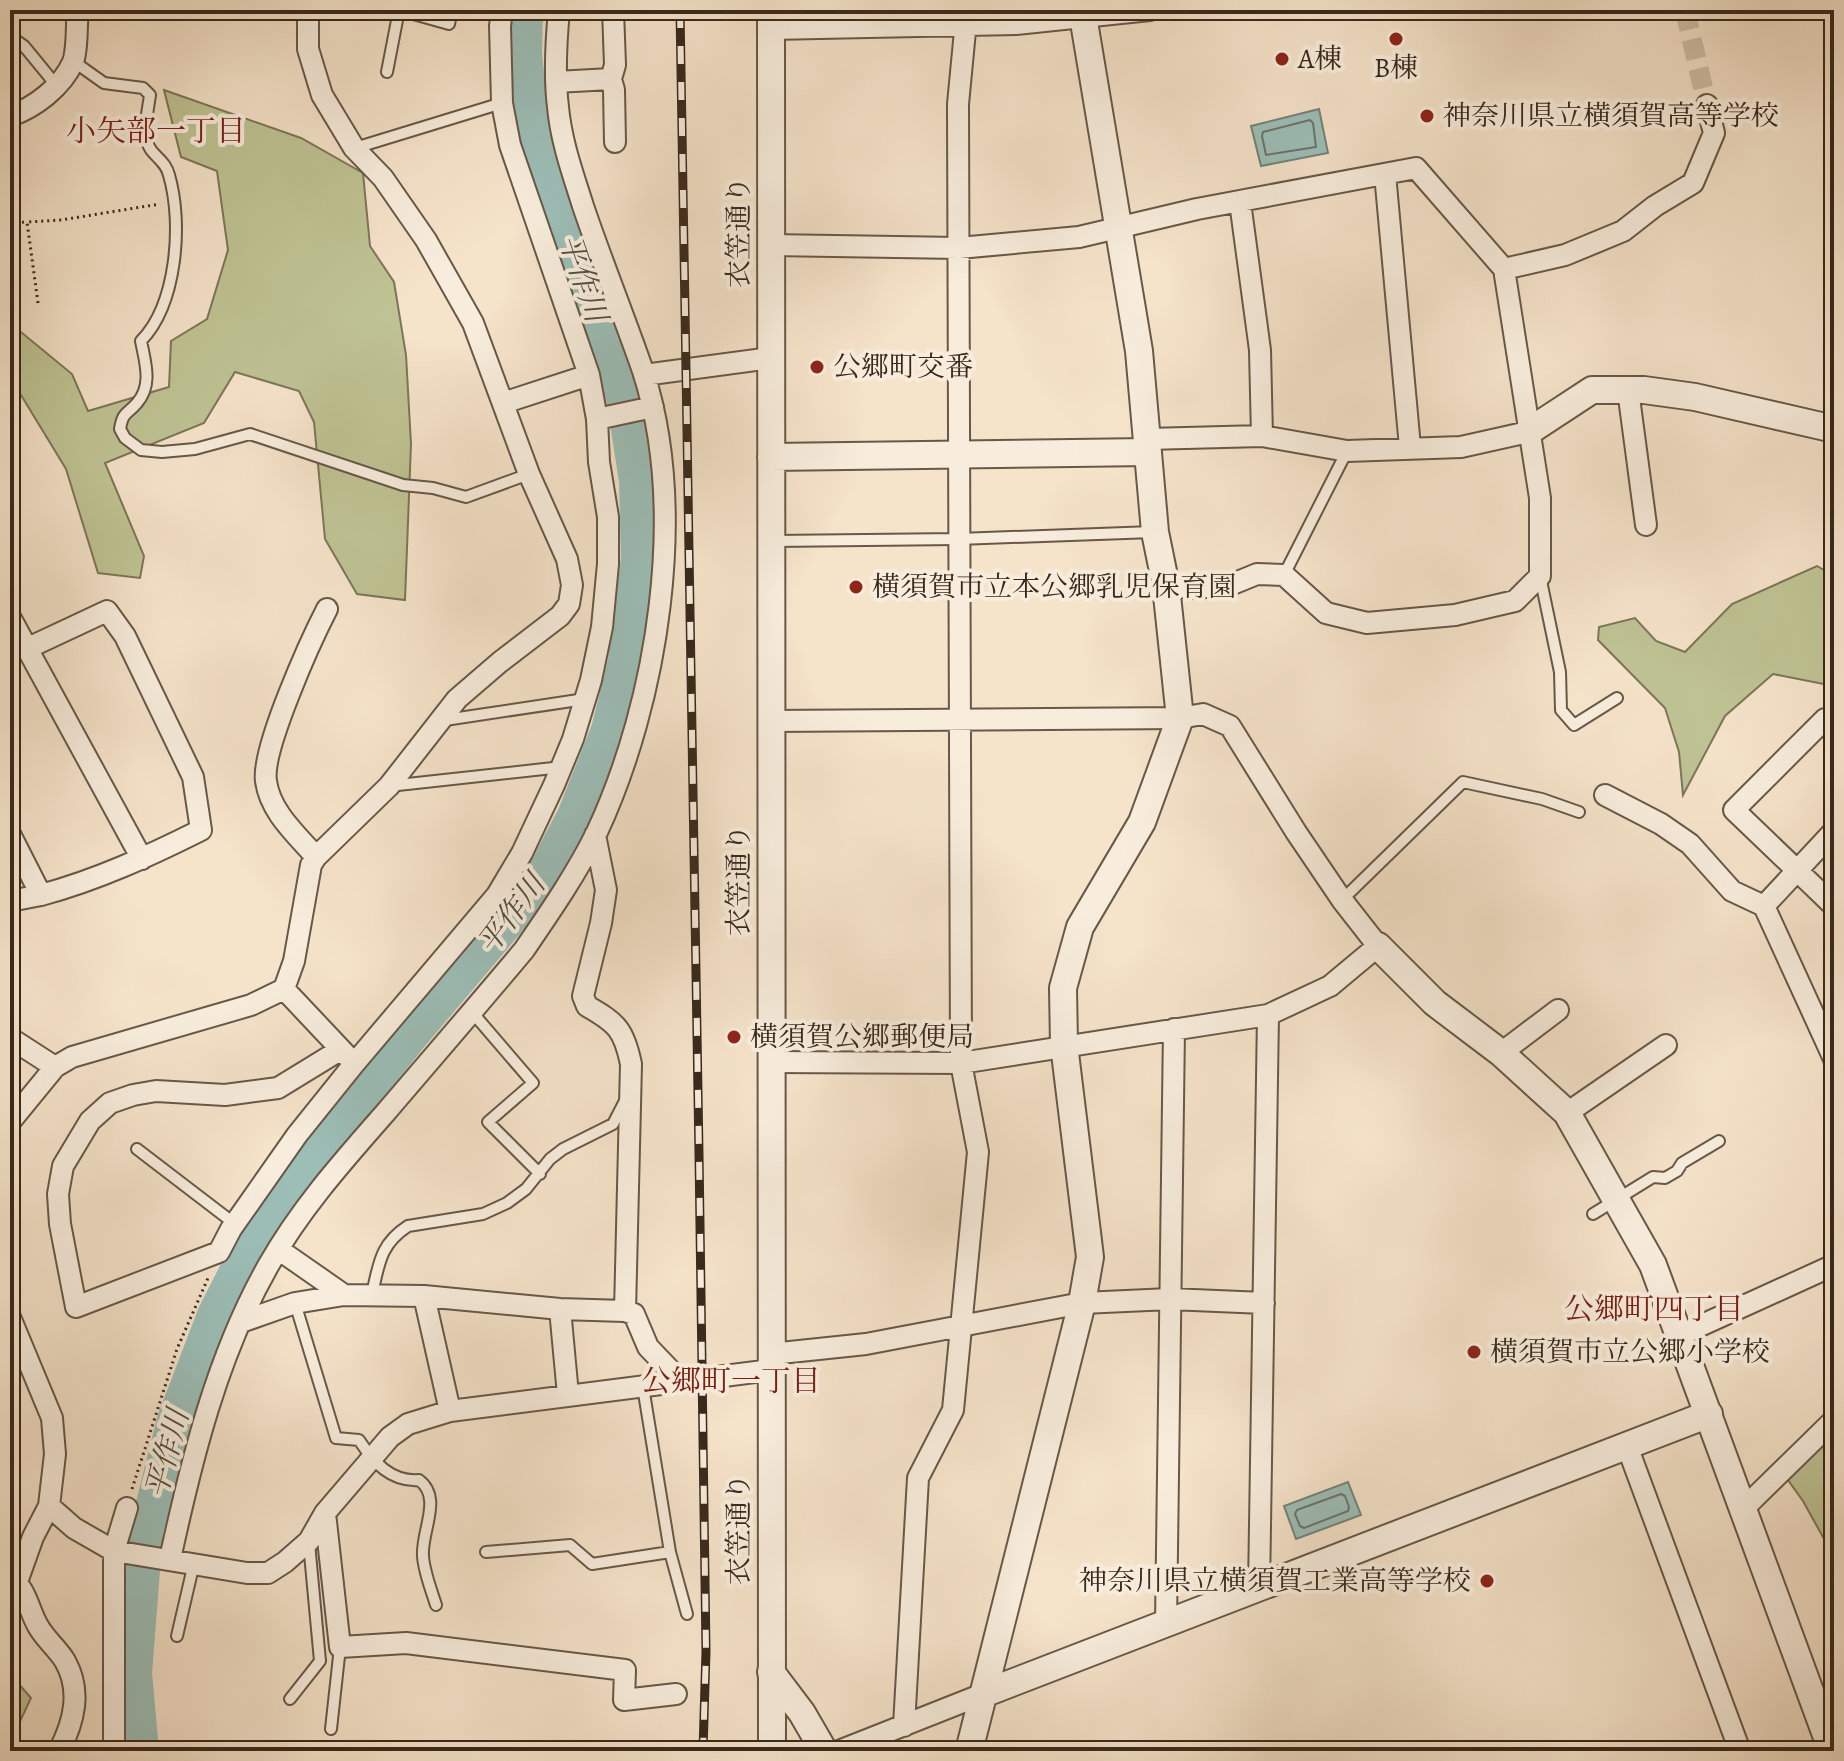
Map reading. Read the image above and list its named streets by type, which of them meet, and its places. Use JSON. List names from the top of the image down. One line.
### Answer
{"streets":{"street":["衣笠通り"]},"districts":["小矢部一丁目","公郷町四丁目","公郷町一丁目"],"water":["平作川"],"places":["B棟","A棟","神奈川県立横須賀高等学校","公郷町交番","横須賀市立本公郷乳児保育園","横須賀公郷郵便局","横須賀市立公郷小学校","神奈川県立横須賀工業高等学校"]}
